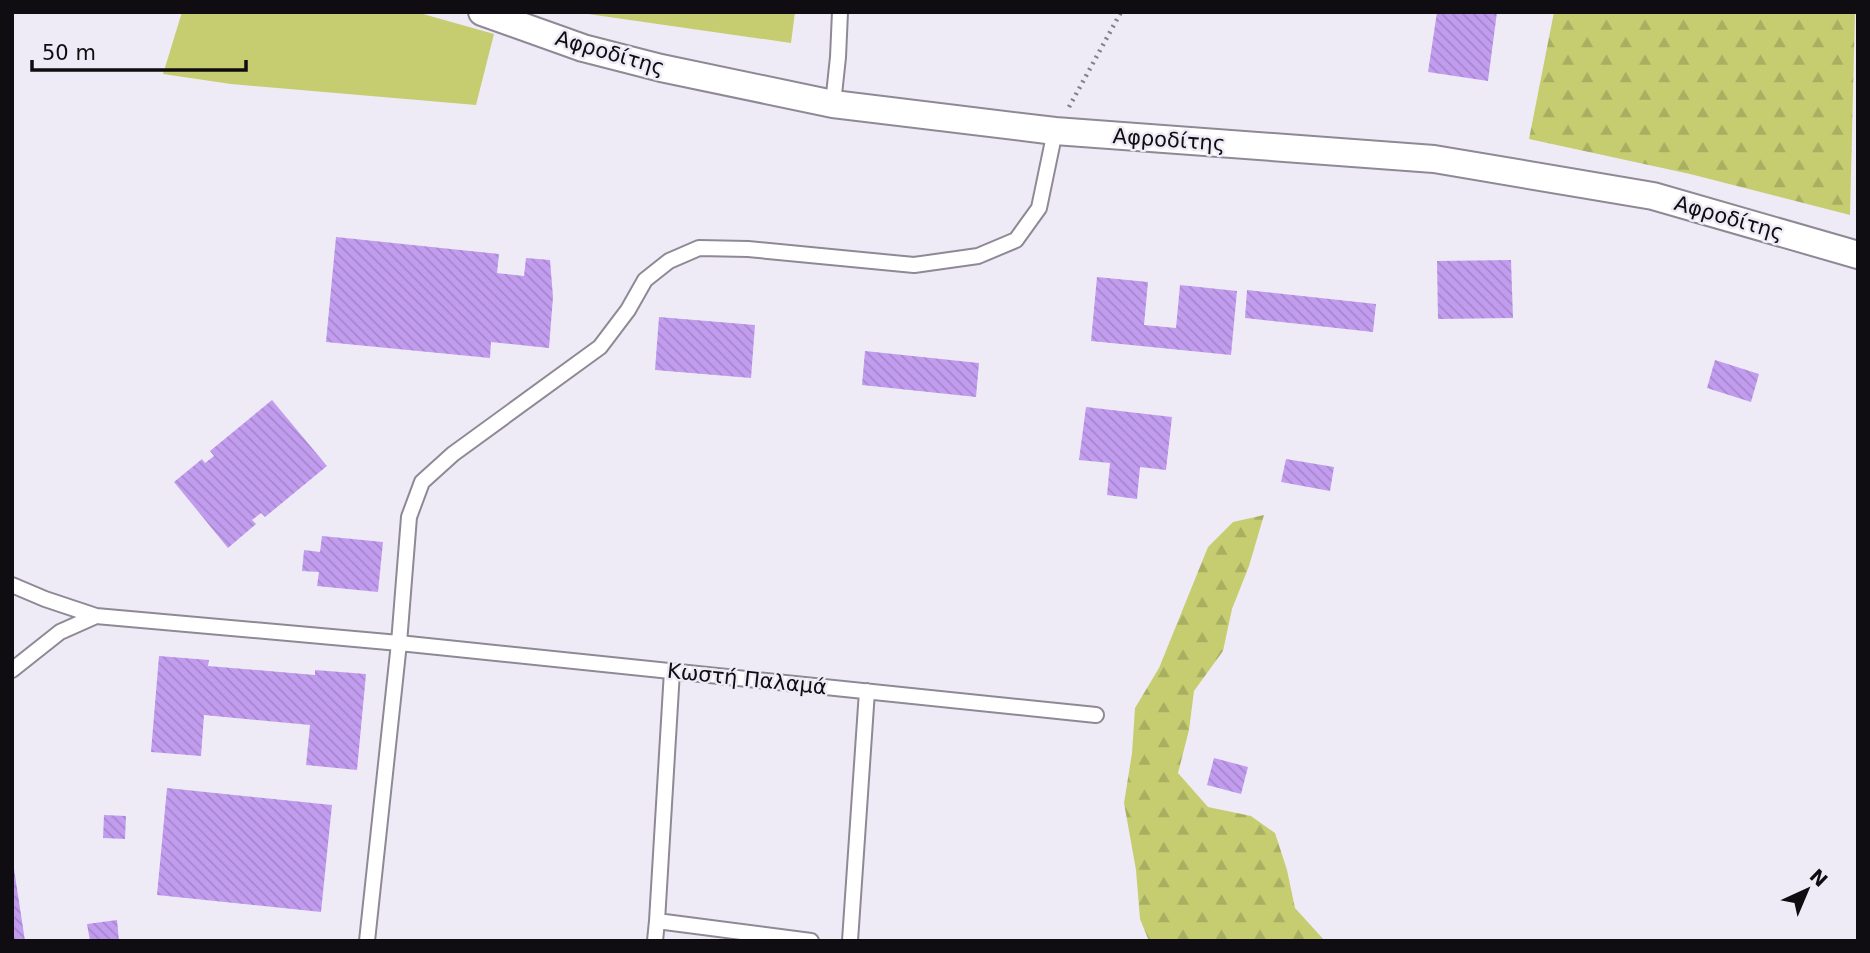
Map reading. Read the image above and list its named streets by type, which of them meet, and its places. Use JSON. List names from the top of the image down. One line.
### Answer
{"streets":{"street":["Αφροδίτης"],"lane":["Κωστή Παλαμά"]},"scale_bar":"50 m","north":"top right"}
